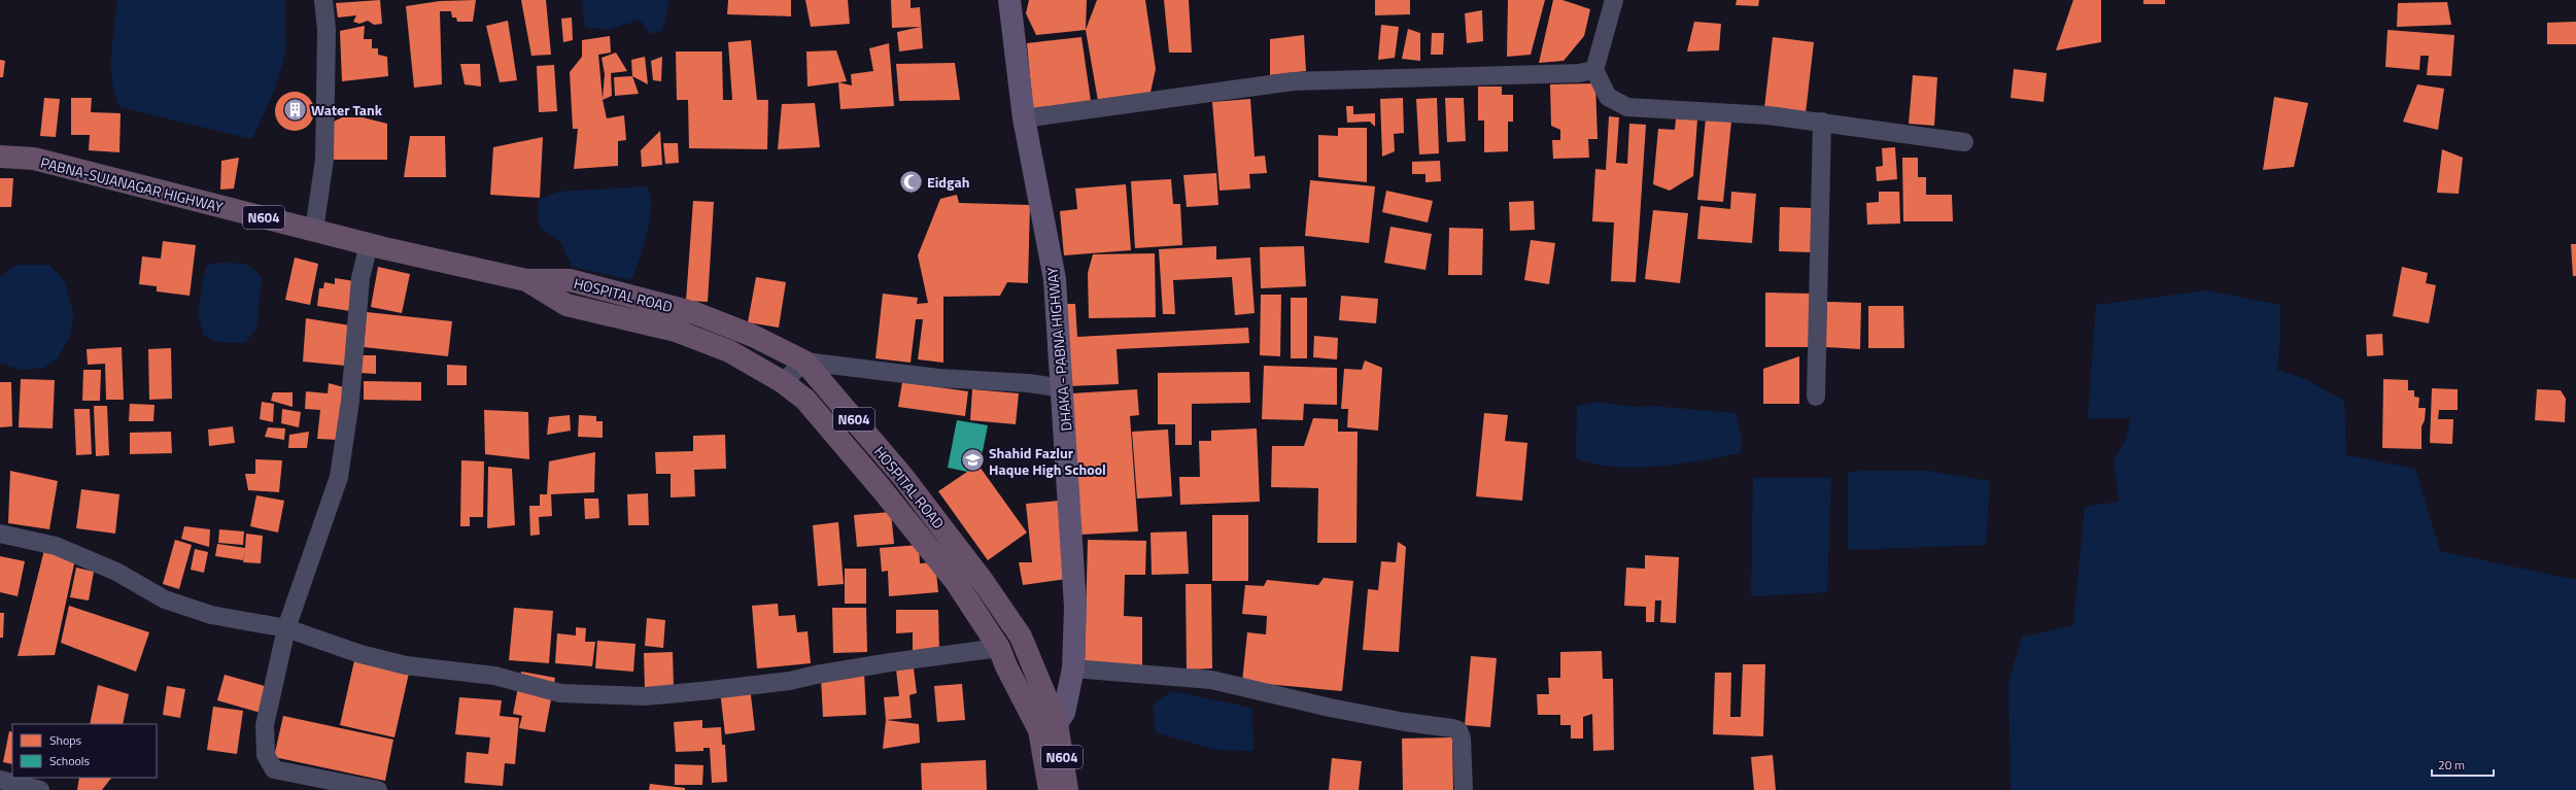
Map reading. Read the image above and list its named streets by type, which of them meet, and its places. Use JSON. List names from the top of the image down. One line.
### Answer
{"streets":{"highway":["PABNA-SUJANAGAR HIGHWAY","N604","HOSPITAL ROAD"],"main road":["DHAKA - PABNA HIGHWAY"]},"crossings":[["PABNA-SUJANAGAR HIGHWAY","HOSPITAL ROAD"],["N604","HOSPITAL ROAD"],["N604","DHAKA - PABNA HIGHWAY"],["HOSPITAL ROAD","DHAKA - PABNA HIGHWAY"]],"places":{"building":["Water Tank"],"mosque":["Eidgah"],"school or university":["Shahid Fazlur Haque High School"]},"legend":["Shops","Schools"],"scale_bar":"20 m"}
